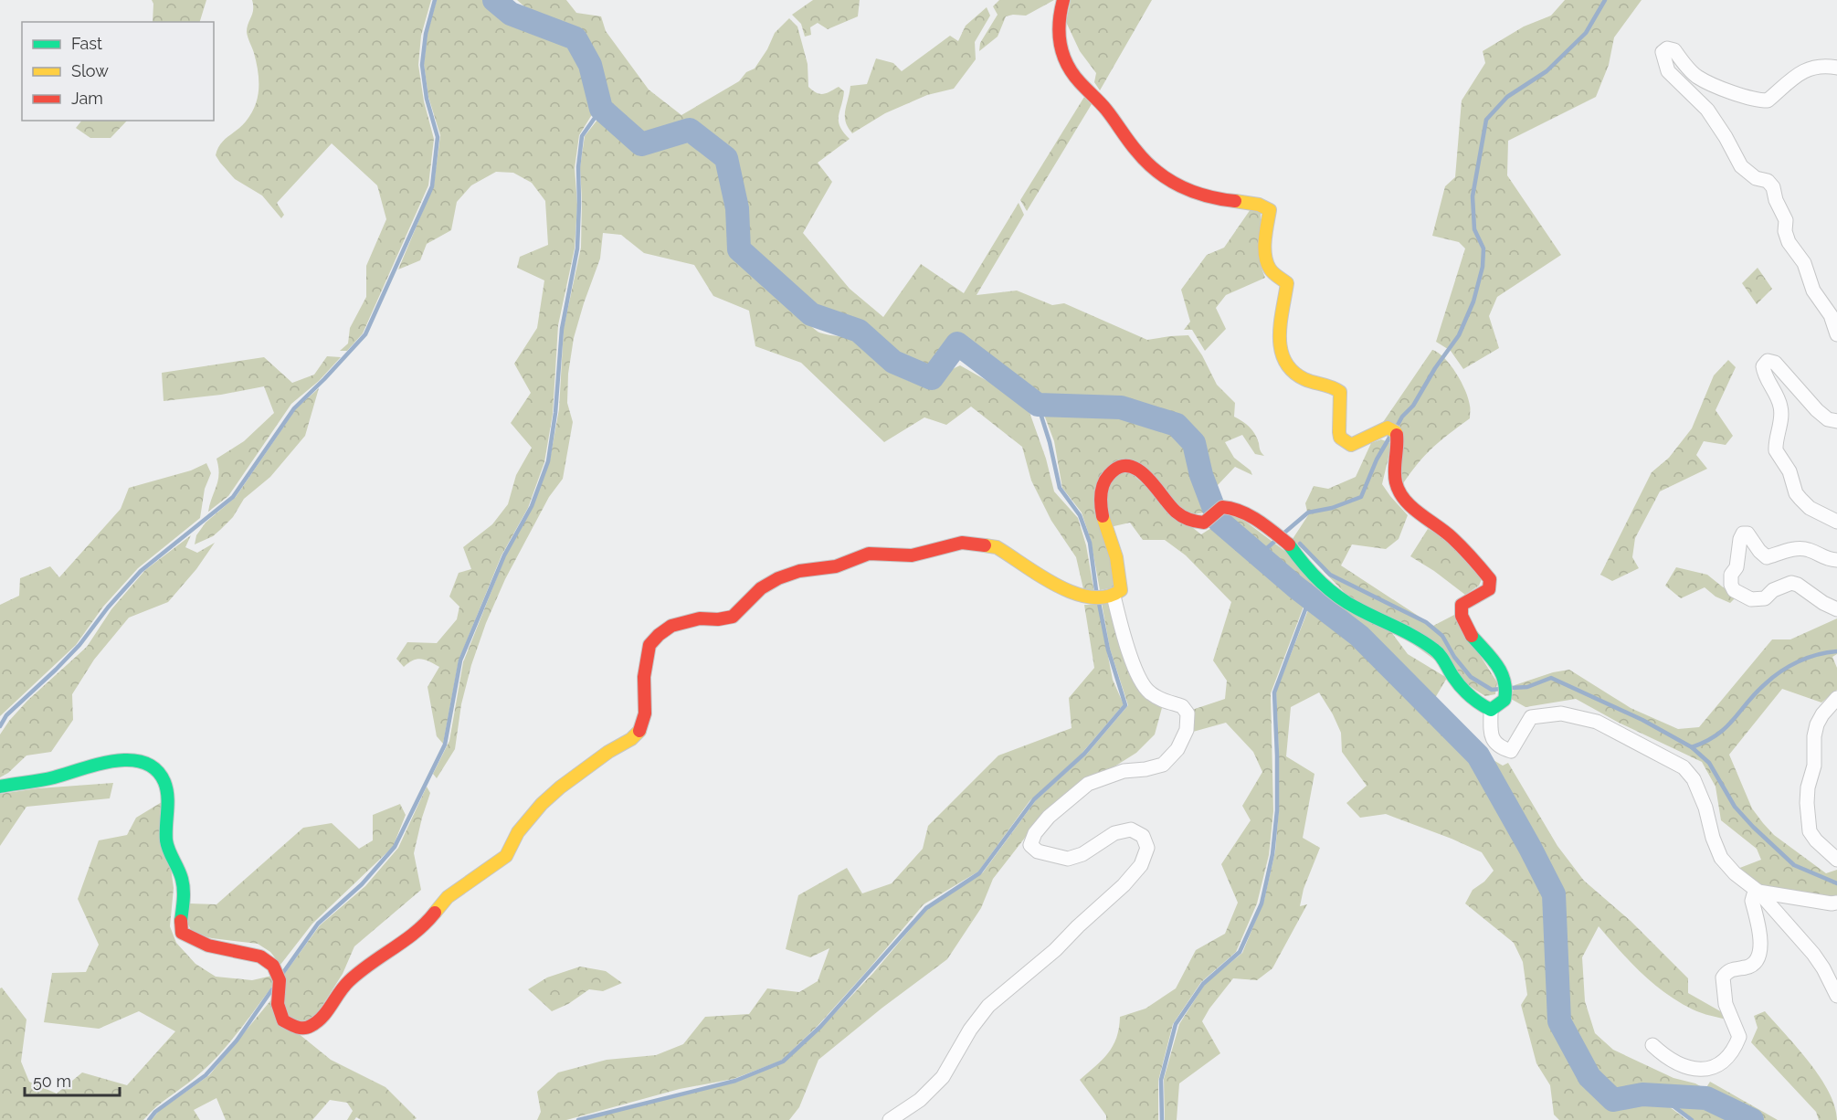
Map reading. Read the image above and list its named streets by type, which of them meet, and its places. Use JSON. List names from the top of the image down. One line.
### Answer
{"legend":["Fast","Slow","Jam"],"scale_bar":"50 m"}
